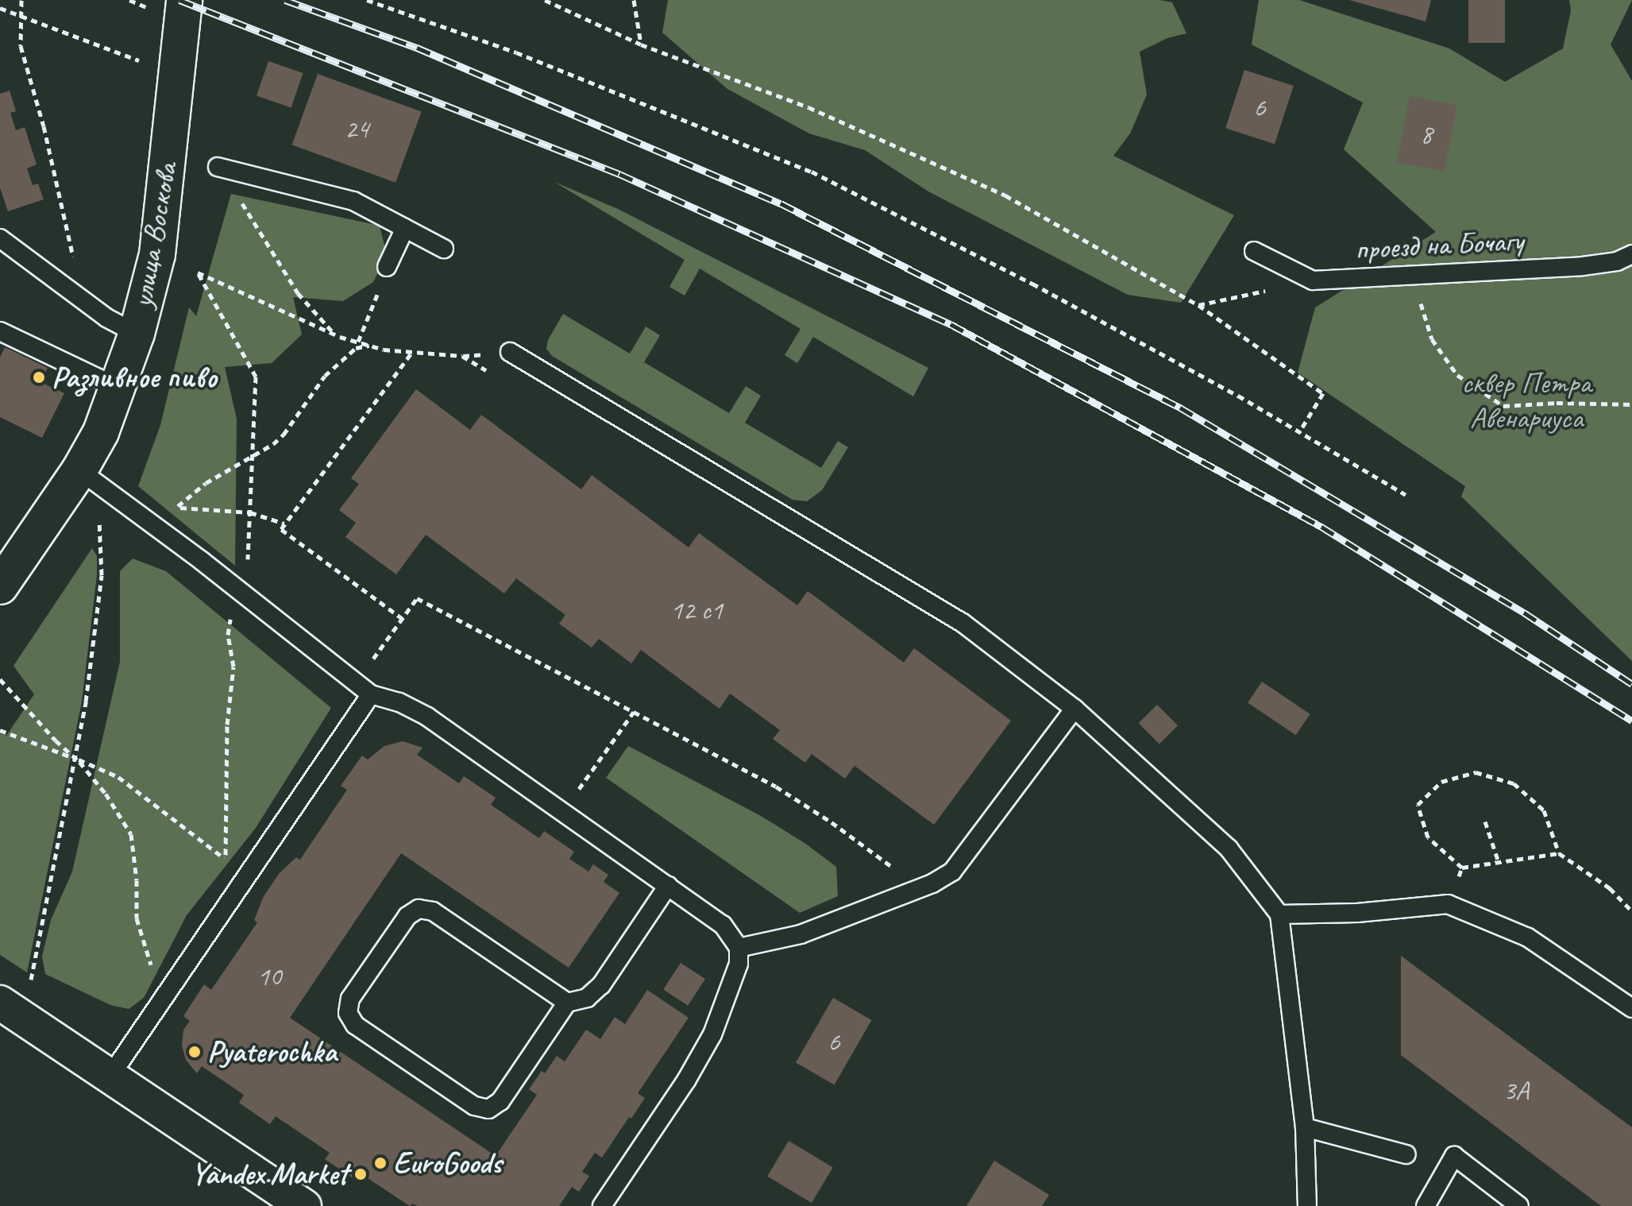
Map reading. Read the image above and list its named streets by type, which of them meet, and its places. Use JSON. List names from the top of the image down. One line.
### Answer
{"streets":{"main road":["улица Воскова"],"lane":["проезд на Бочагу"]},"parks":["сквер Петра Авенариуса"],"places":["Разливное пиво","Pyaterochka","EuroGoods","Yandex.Market"],"house_numbers":["6","24","8","12 с1","10","6","3А"]}
